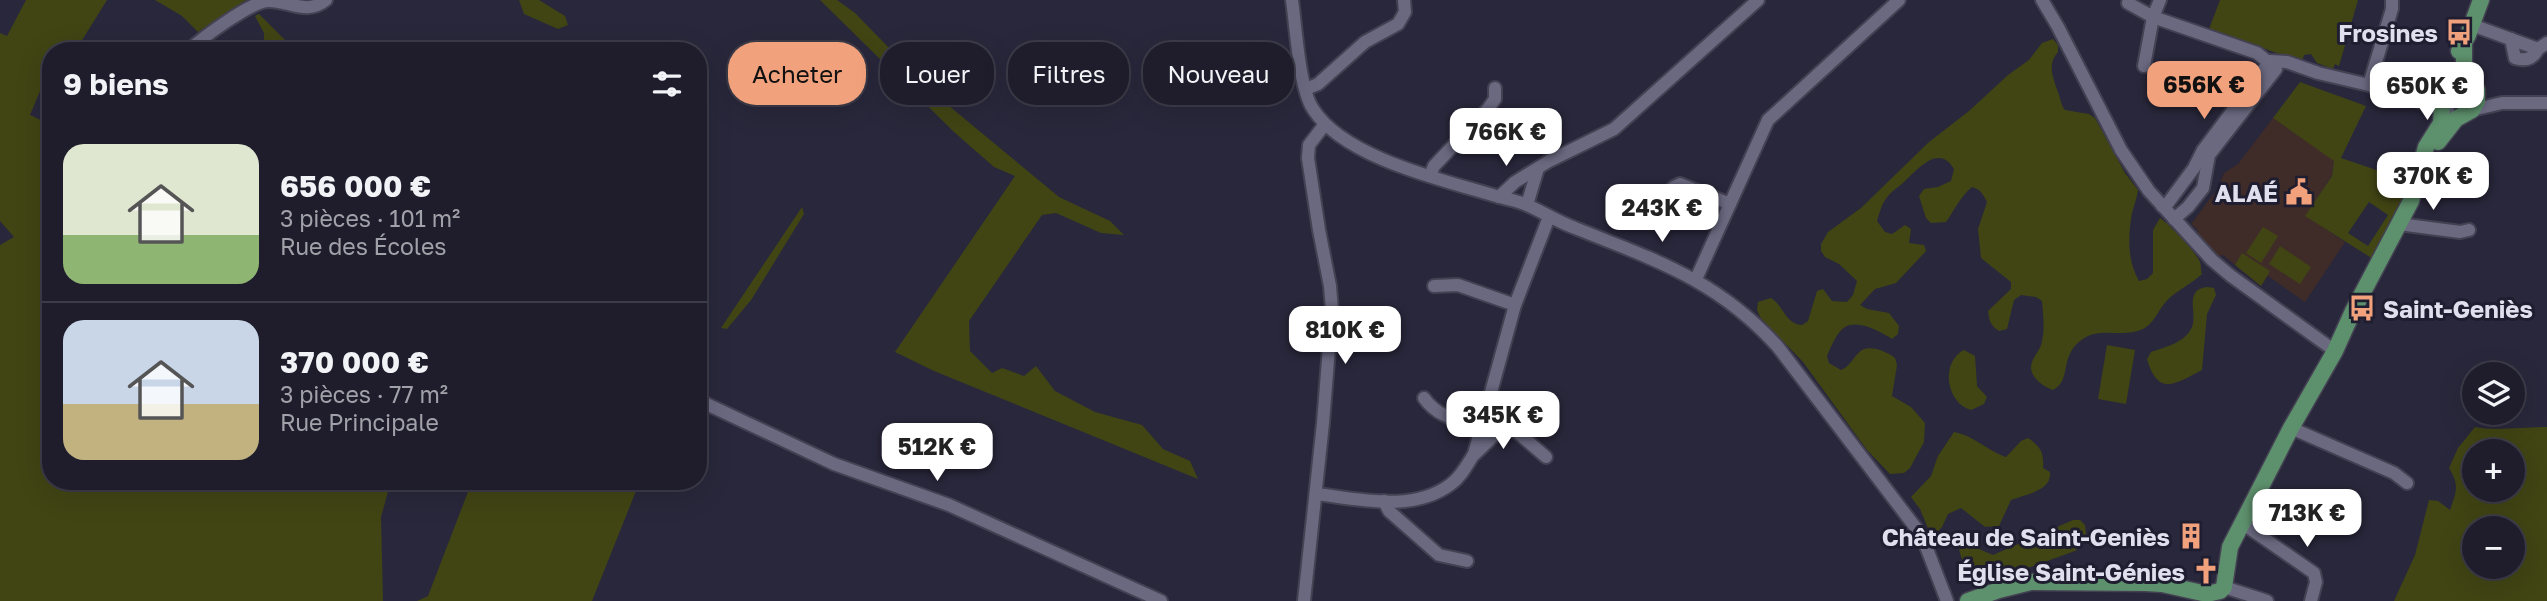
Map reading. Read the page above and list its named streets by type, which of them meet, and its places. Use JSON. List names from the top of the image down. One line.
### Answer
{"places":{"bus stop":["Frosines","Saint-Geniès"],"public building":["ALAÉ"],"building":["Château de Saint-Geniès"],"church":["Église Saint-Génies"]},"page":{"chip":["Acheter","Louer","Filtres","Nouveau"],"heading":"9 biens","price":["656K €","650K €","766K €","370K €","243K €","810K €","345K €","512K €","713K €"],"list":[{"name":"656 000 €","note":"3 pièces · 101 m² · Rue des Écoles"},{"name":"370 000 €","note":"3 pièces · 77 m² · Rue Principale"}],"map_buttons":["+","−"]}}
